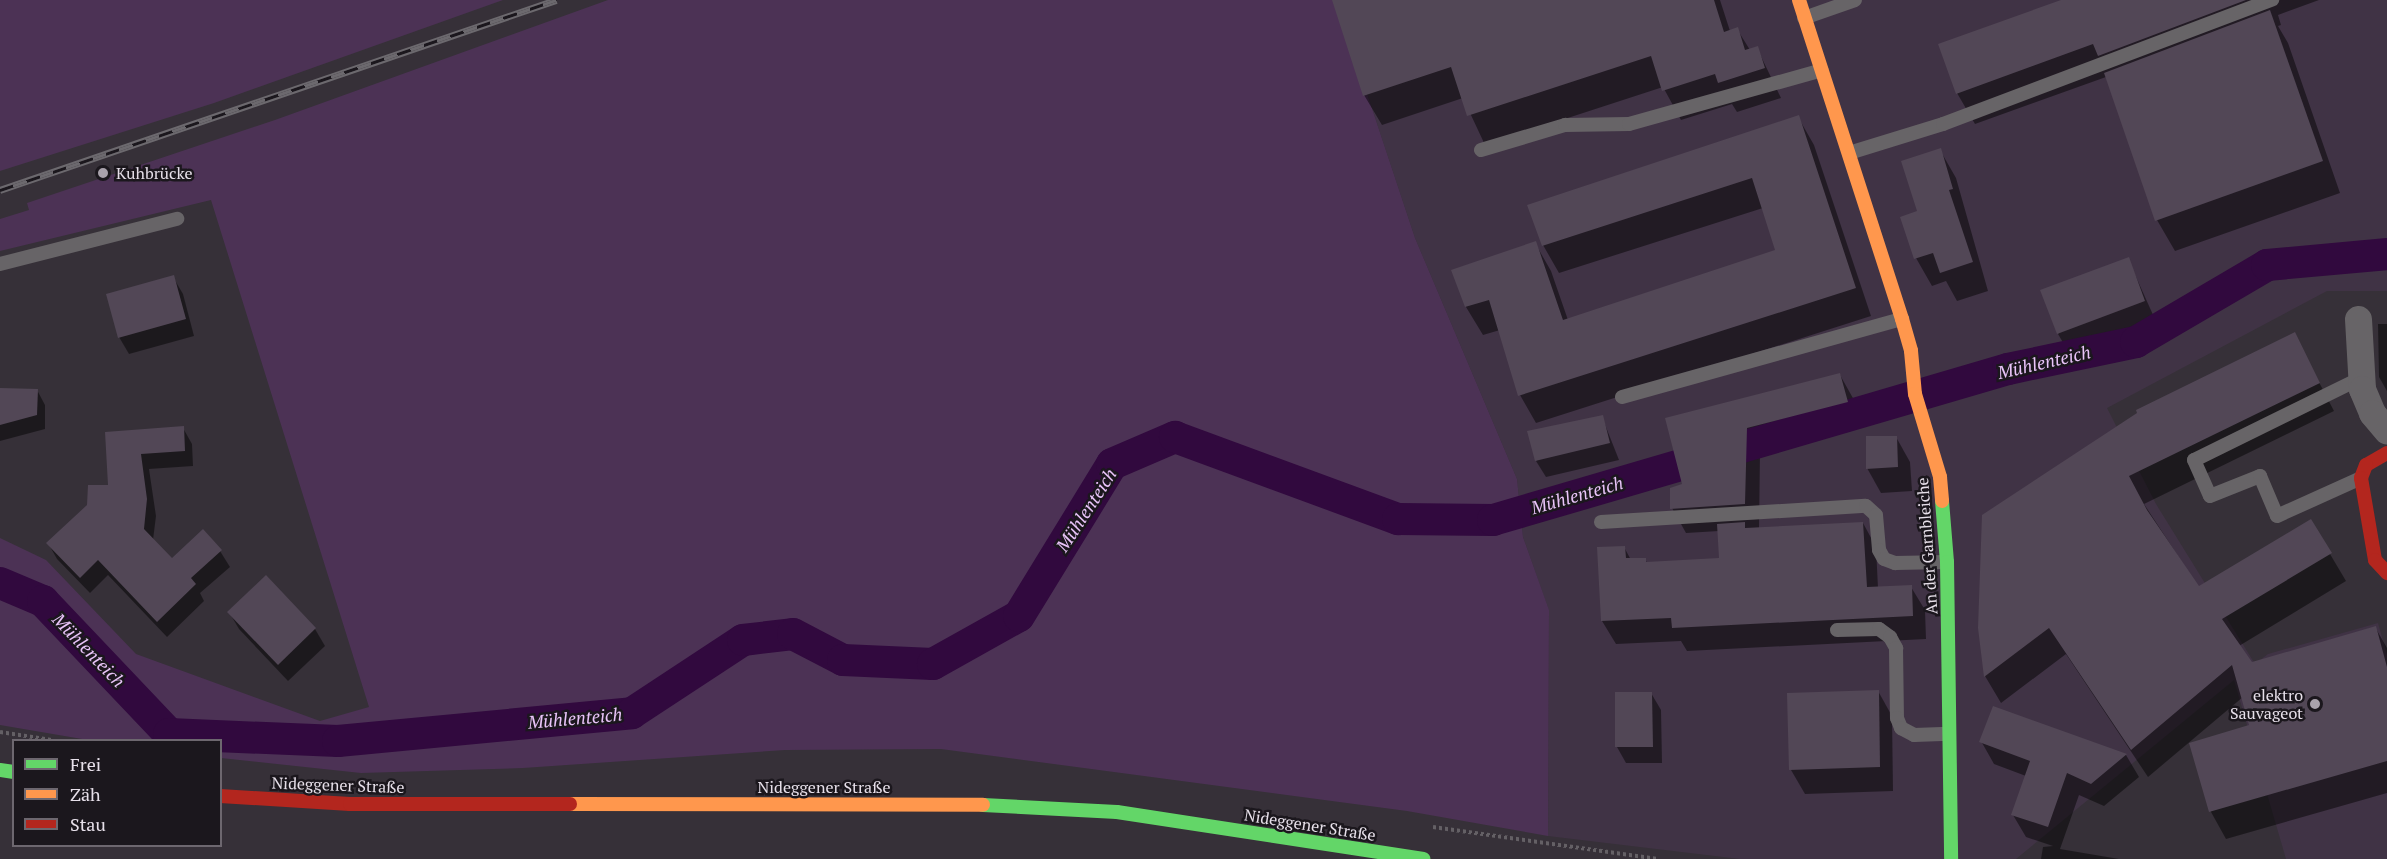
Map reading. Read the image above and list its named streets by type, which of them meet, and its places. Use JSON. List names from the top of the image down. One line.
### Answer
{"streets":{"main road":["An der Garnbleiche","Nideggener Straße"]},"water":["Mühlenteich"],"places":["Kuhbrücke","elektro Sauvageot"],"legend":["Frei","Zäh","Stau"]}
